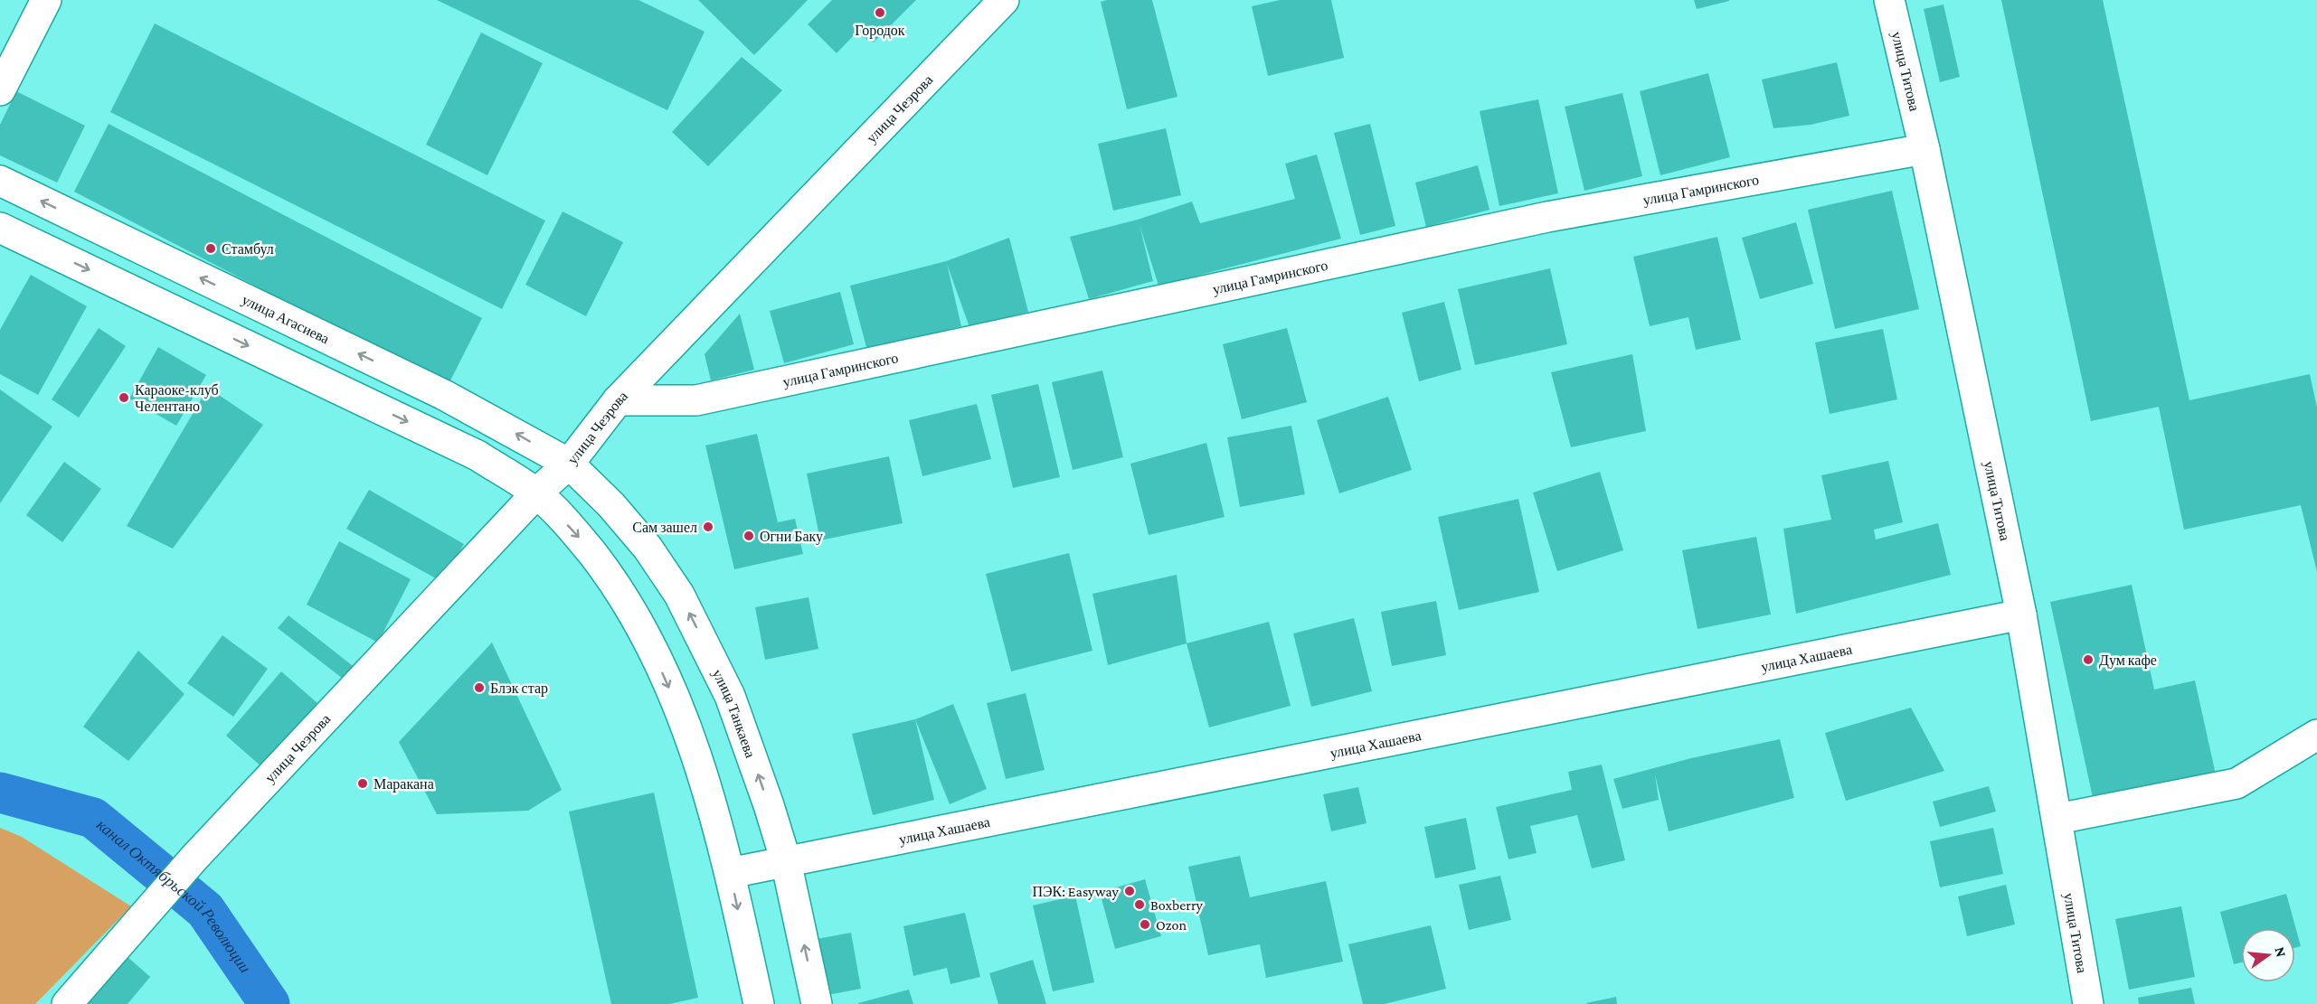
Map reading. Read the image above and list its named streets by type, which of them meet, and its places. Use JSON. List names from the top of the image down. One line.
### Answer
{"streets":{"street":["улица Титова","улица Чеэрова","улица Гамринского","улица Агасиева","улица Хашаева","улица Танкаева"]},"crossings":[["улица Титова","улица Гамринского"],["улица Титова","улица Хашаева"],["улица Чеэрова","улица Гамринского"],["улица Чеэрова","улица Агасиева"],["улица Чеэрова","улица Танкаева"],["улица Агасиева","улица Танкаева"],["улица Хашаева","улица Танкаева"]],"water":["канал Октябрьской Революции"],"places":["Городок","Стамбул","Караоке-клуб Челентано","Сам зашел","Огни Баку","Дум кафе","Блэк стар","Маракана","ПЭК: Easyway","Boxberry","Ozon"],"north":"right"}
